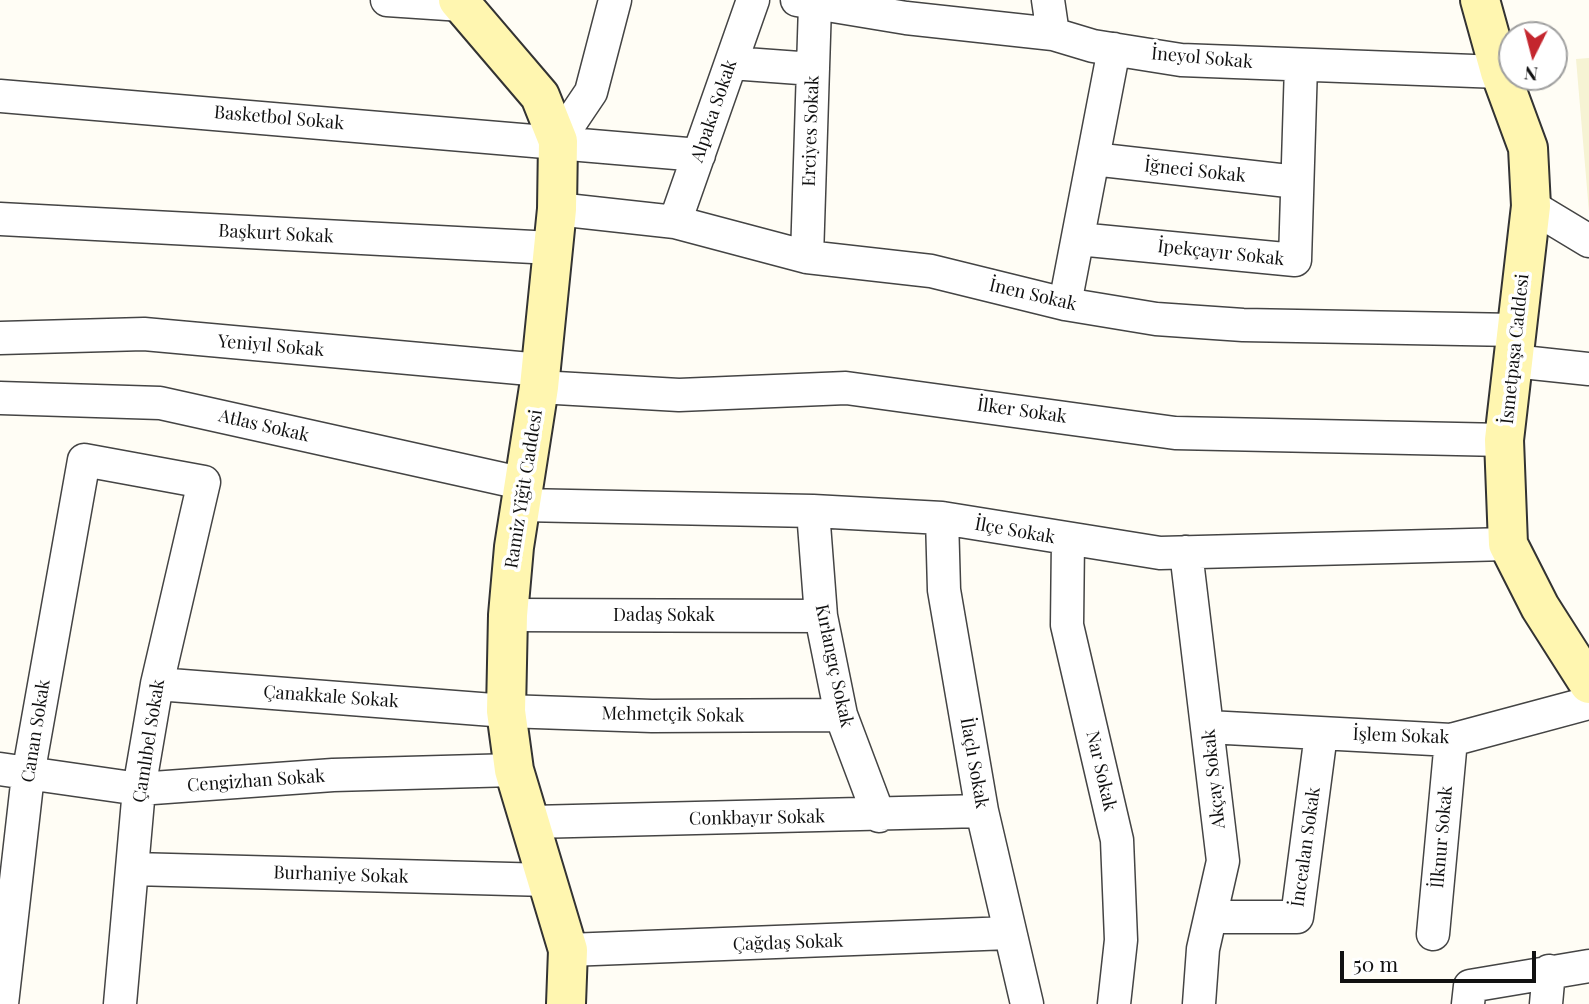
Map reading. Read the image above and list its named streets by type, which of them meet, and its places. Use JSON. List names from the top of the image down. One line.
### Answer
{"streets":{"main road":["İsmetpaşa Caddesi","Ramiz Yiğit Caddesi"],"street":["İneyol Sokak","Alpaka Sokak","Basketbol Sokak","Erciyes Sokak","İğneci Sokak","Başkurt Sokak","İpekçayır Sokak","İnen Sokak","Yeniyıl Sokak","İlker Sokak","Atlas Sokak","İlçe Sokak","Dadaş Sokak","Kırlangıç Sokak","Çanakkale Sokak","Mehmetçik Sokak","Canan Sokak","İşlem Sokak","Çamlıbel Sokak","İlaçlı Sokak","Nar Sokak","Akçay Sokak","Cengizhan Sokak","Conkbayır Sokak","İlknur Sokak","İncealan Sokak","Burhaniye Sokak","Çağdaş Sokak"]},"crossings":[["İneyol Sokak","Erciyes Sokak"],["İneyol Sokak","İpekçayır Sokak"],["Alpaka Sokak","Basketbol Sokak"],["Alpaka Sokak","İnen Sokak"],["Basketbol Sokak","Ramiz Yiğit Caddesi"],["Erciyes Sokak","İnen Sokak"],["İğneci Sokak","İpekçayır Sokak"],["Başkurt Sokak","Ramiz Yiğit Caddesi"],["İnen Sokak","İsmetpaşa Caddesi"],["İnen Sokak","Ramiz Yiğit Caddesi"],["Yeniyıl Sokak","İlker Sokak"],["Yeniyıl Sokak","Ramiz Yiğit Caddesi"],["İsmetpaşa Caddesi","İlker Sokak"],["İsmetpaşa Caddesi","İlçe Sokak"],["İlker Sokak","Ramiz Yiğit Caddesi"],["Atlas Sokak","Ramiz Yiğit Caddesi"],["Atlas Sokak","İlçe Sokak"],["Ramiz Yiğit Caddesi","İlçe Sokak"],["Ramiz Yiğit Caddesi","Dadaş Sokak"],["Ramiz Yiğit Caddesi","Çanakkale Sokak"],["Ramiz Yiğit Caddesi","Mehmetçik Sokak"],["Ramiz Yiğit Caddesi","Cengizhan Sokak"],["Ramiz Yiğit Caddesi","Conkbayır Sokak"],["Ramiz Yiğit Caddesi","Burhaniye Sokak"],["Ramiz Yiğit Caddesi","Çağdaş Sokak"],["İlçe Sokak","Kırlangıç Sokak"],["İlçe Sokak","İlaçlı Sokak"],["İlçe Sokak","Nar Sokak"],["İlçe Sokak","Akçay Sokak"],["Dadaş Sokak","Kırlangıç Sokak"],["Kırlangıç Sokak","Mehmetçik Sokak"],["Kırlangıç Sokak","Conkbayır Sokak"],["Çanakkale Sokak","Mehmetçik Sokak"],["Çanakkale Sokak","Çamlıbel Sokak"],["Canan Sokak","Çamlıbel Sokak"],["Canan Sokak","Cengizhan Sokak"],["İşlem Sokak","Akçay Sokak"],["İşlem Sokak","İlknur Sokak"],["İşlem Sokak","İncealan Sokak"],["Çamlıbel Sokak","Cengizhan Sokak"],["Çamlıbel Sokak","Burhaniye Sokak"],["İlaçlı Sokak","Conkbayır Sokak"],["İlaçlı Sokak","Çağdaş Sokak"],["Akçay Sokak","İncealan Sokak"]],"scale_bar":"50 m","north":"bottom"}
